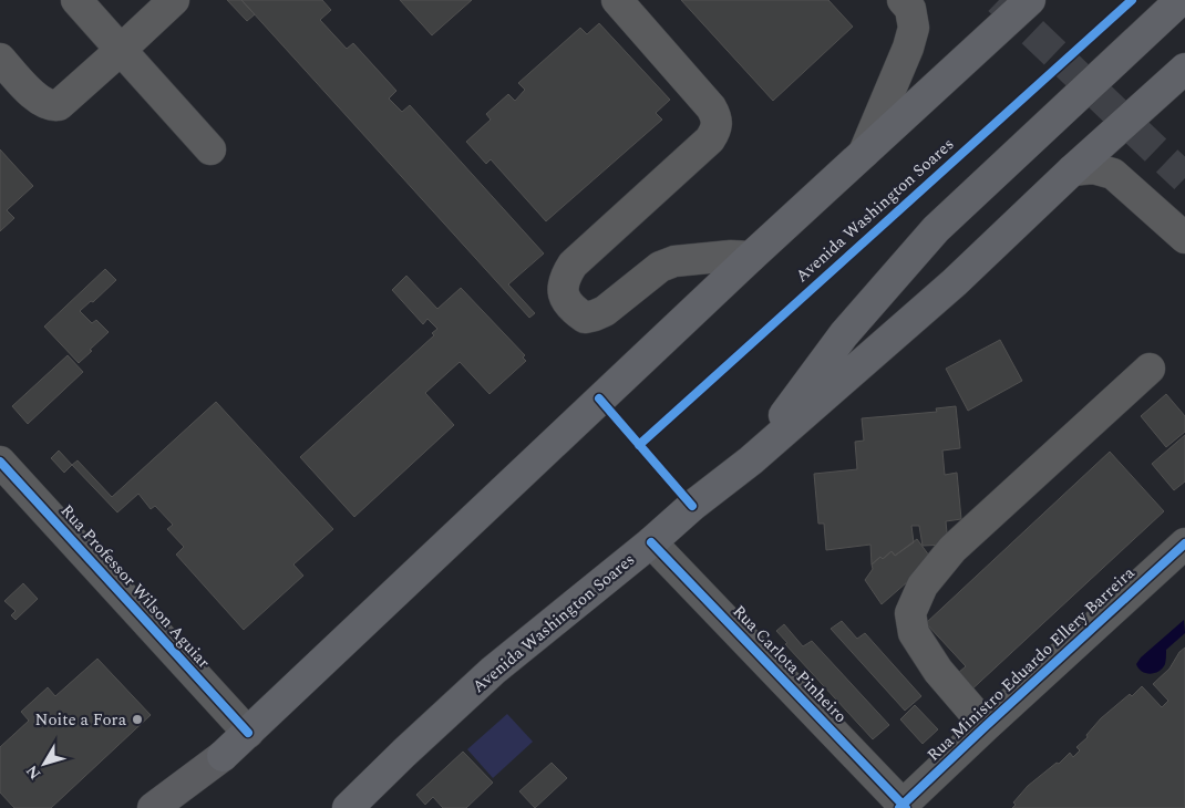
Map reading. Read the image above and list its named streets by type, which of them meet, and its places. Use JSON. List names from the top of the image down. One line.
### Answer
{"streets":{"highway":["Avenida Washington Soares"],"street":["Rua Professor Wilson Aguiar","Rua Carlota Pinheiro","Rua Ministro Eduardo Ellery Barreira"]},"crossings":[["Avenida Washington Soares","Rua Carlota Pinheiro"],["Rua Carlota Pinheiro","Rua Ministro Eduardo Ellery Barreira"]],"places":["Noite a Fora"],"north":"bottom left"}
